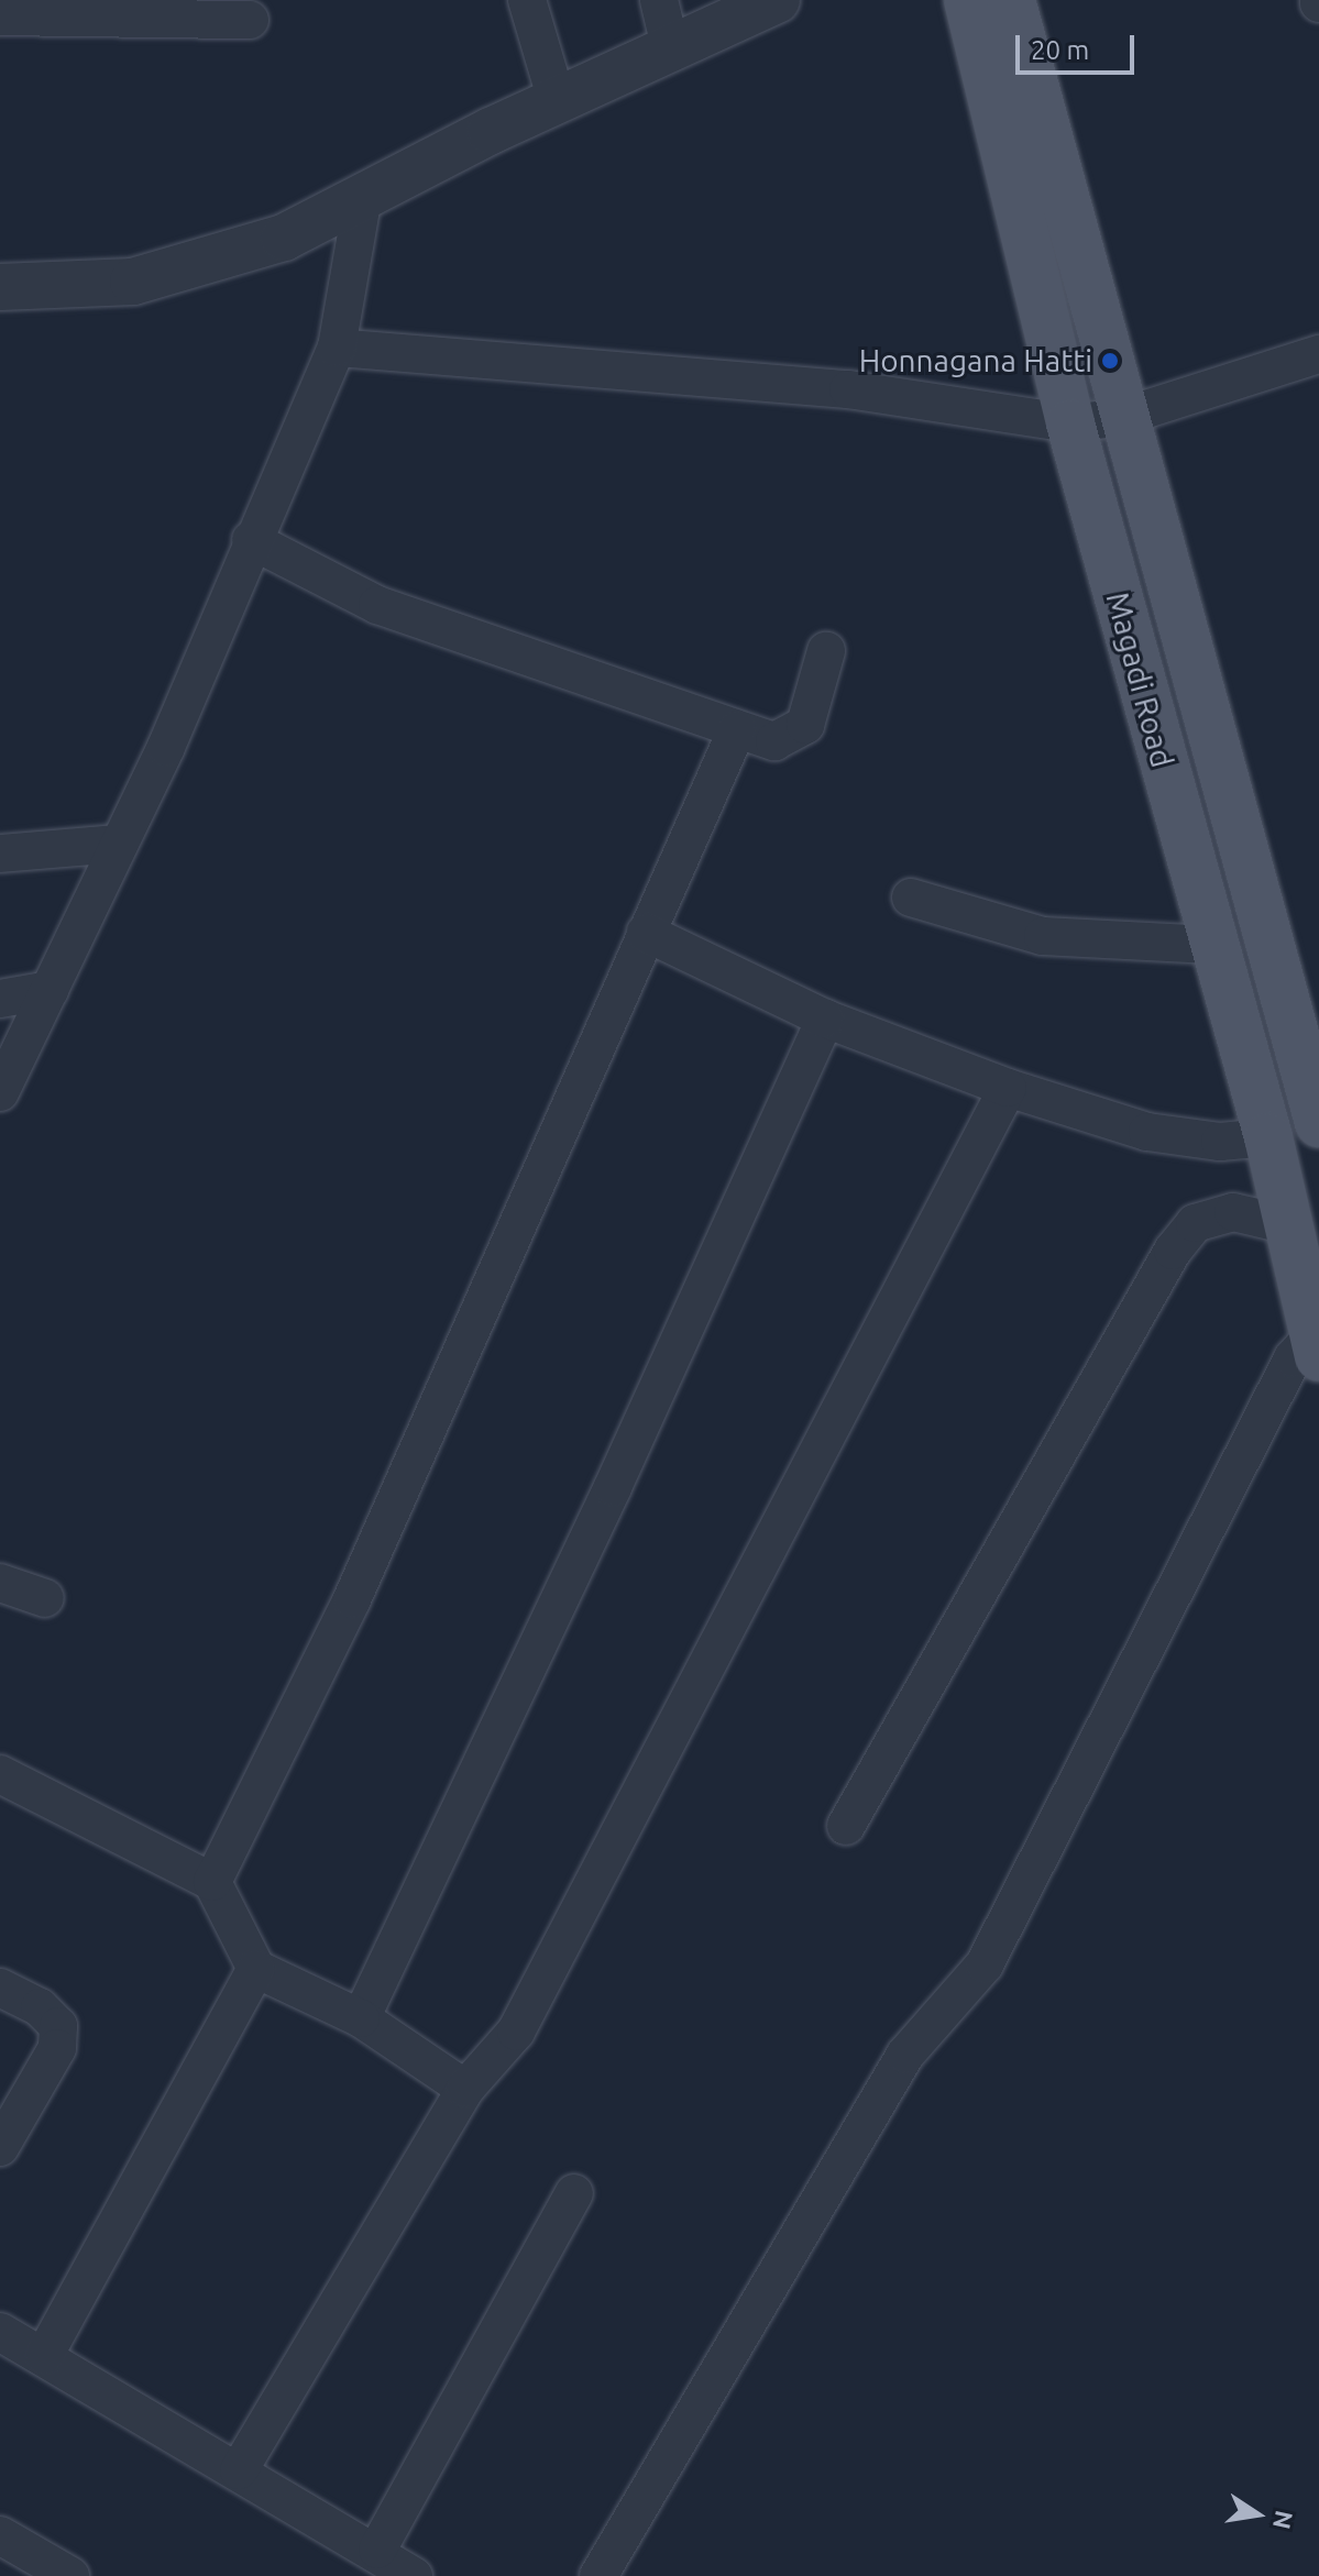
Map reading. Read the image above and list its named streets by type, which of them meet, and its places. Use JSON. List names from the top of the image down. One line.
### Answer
{"streets":{"main road":["Magadi Road"]},"places":["Honnagana Hatti"],"scale_bar":"20 m","north":"right"}
